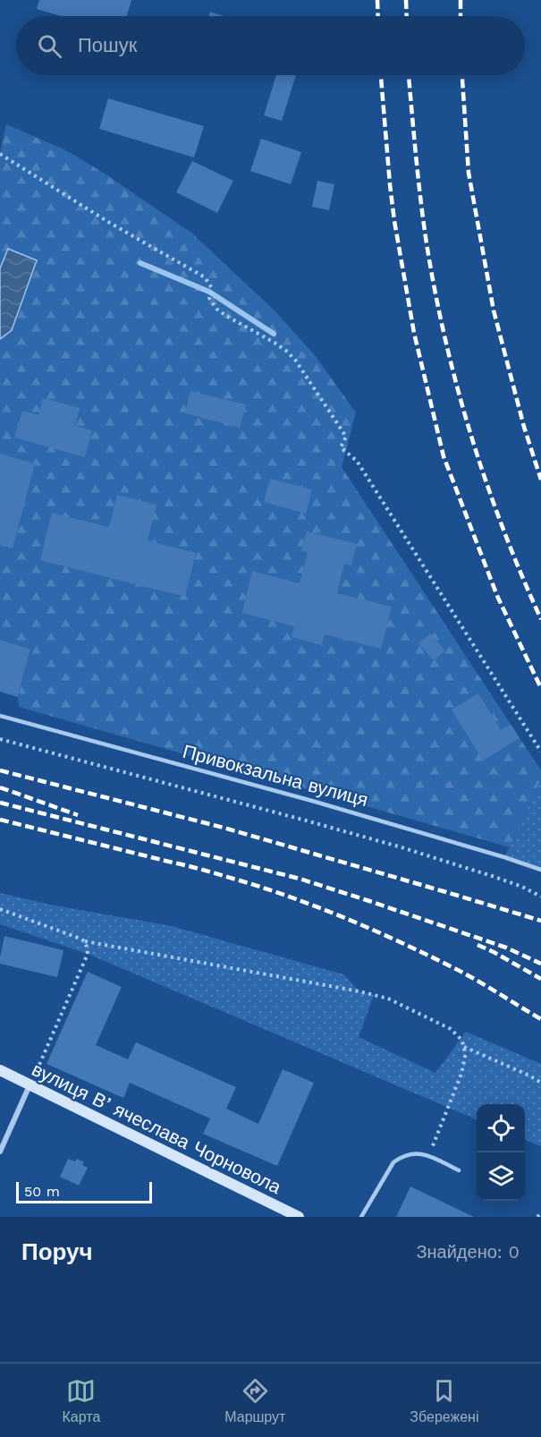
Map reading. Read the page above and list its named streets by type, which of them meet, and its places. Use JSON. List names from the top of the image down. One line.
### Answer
{"streets":{"street":["вулиця Вʼячеслава Чорновола"],"lane":["Привокзальна вулиця"]},"scale_bar":"50 m","page":{"search":"Пошук","scale":"50 m","heading":["Поруч","Знайдено: 0"],"nav":["Карта","Маршрут","Збережені"]}}
